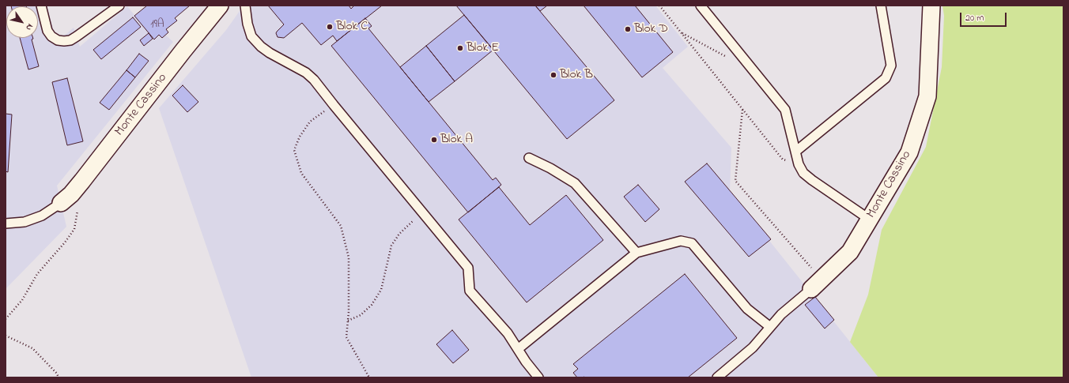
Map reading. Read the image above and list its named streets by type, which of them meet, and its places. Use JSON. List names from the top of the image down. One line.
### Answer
{"streets":{"street":["Monte Cassino"]},"places":["Blok C","Blok D","Blok E","Blok B","Blok A"],"house_numbers":["19A"],"scale_bar":"20 m","north":"bottom right"}
